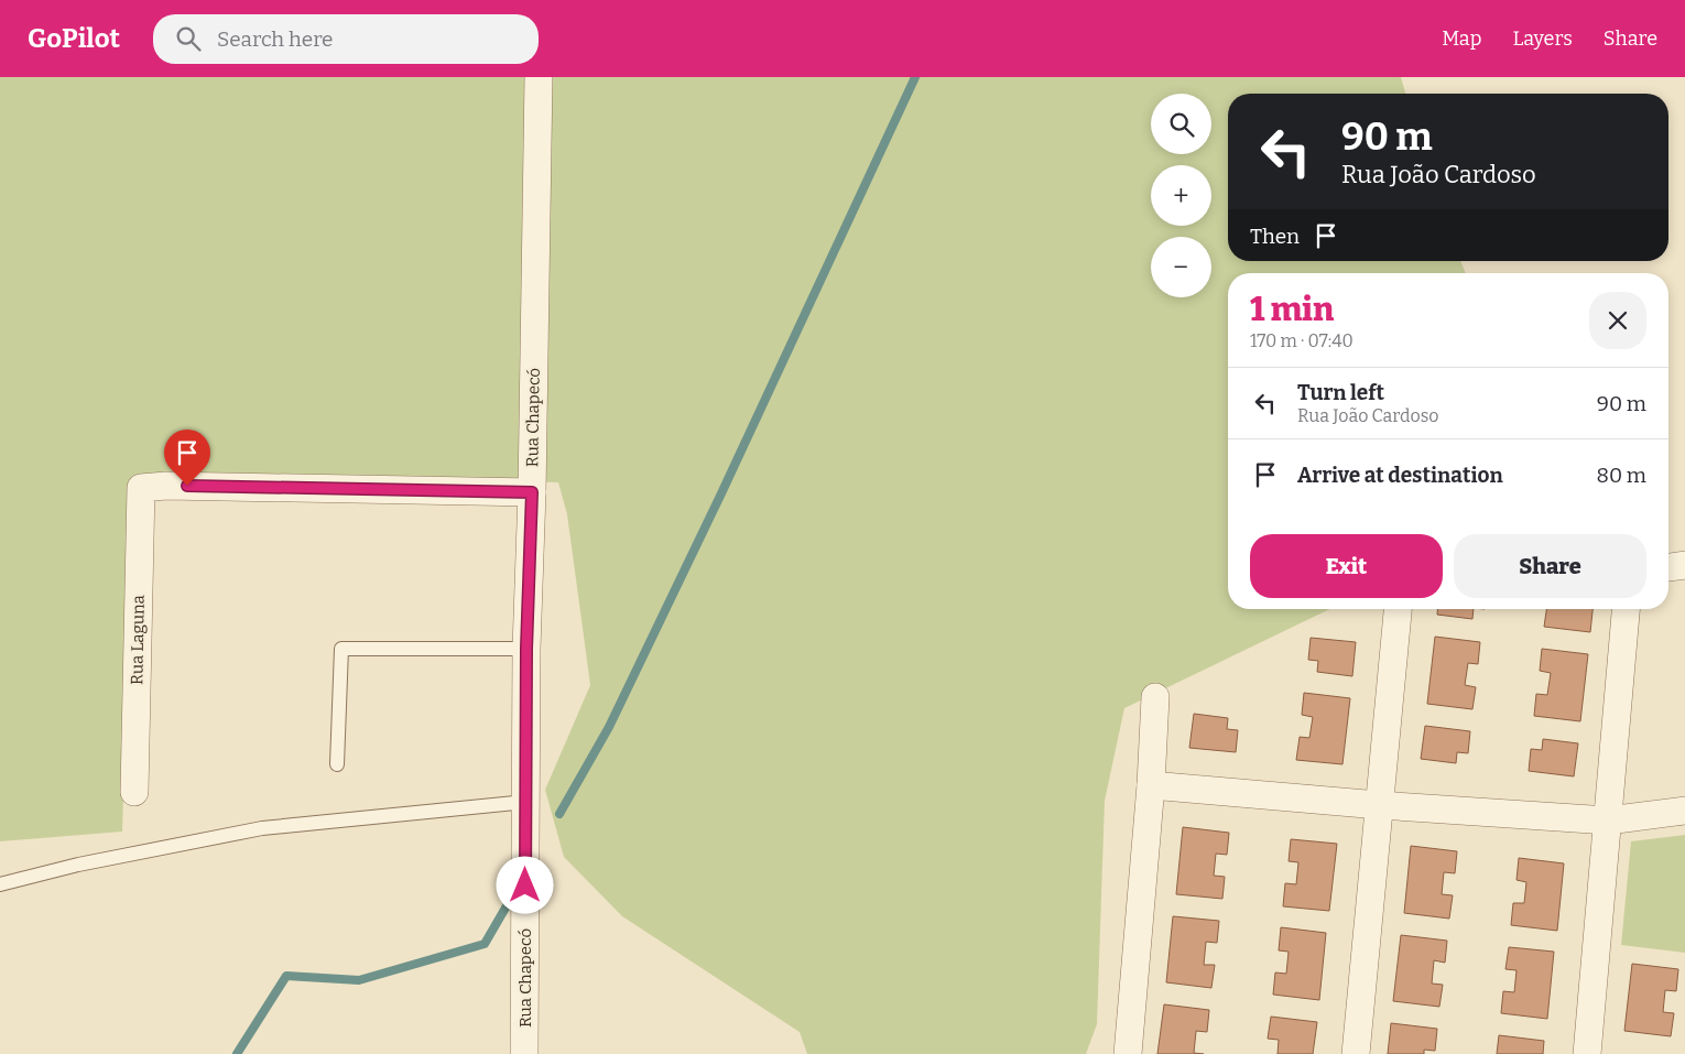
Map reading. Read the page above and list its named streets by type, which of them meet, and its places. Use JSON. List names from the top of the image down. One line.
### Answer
{"streets":{"street":["Rua Chapecó","Rua Laguna"]},"crossings":[["Rua Chapecó","Rua Laguna"]],"page":{"header":"GoPilot","search":"Search here","nav":["Map","Layers","Share"],"map_buttons":["+","−"],"turn":["90 m","Rua João Cardoso"],"then":"Then","heading":["1 min","170 m · 07:40"],"list":[{"name":"Turn left","note":"Rua João Cardoso","value":"90 m"},{"name":"Arrive at destination","value":"80 m"}],"buttons":["Exit","Share"]}}
